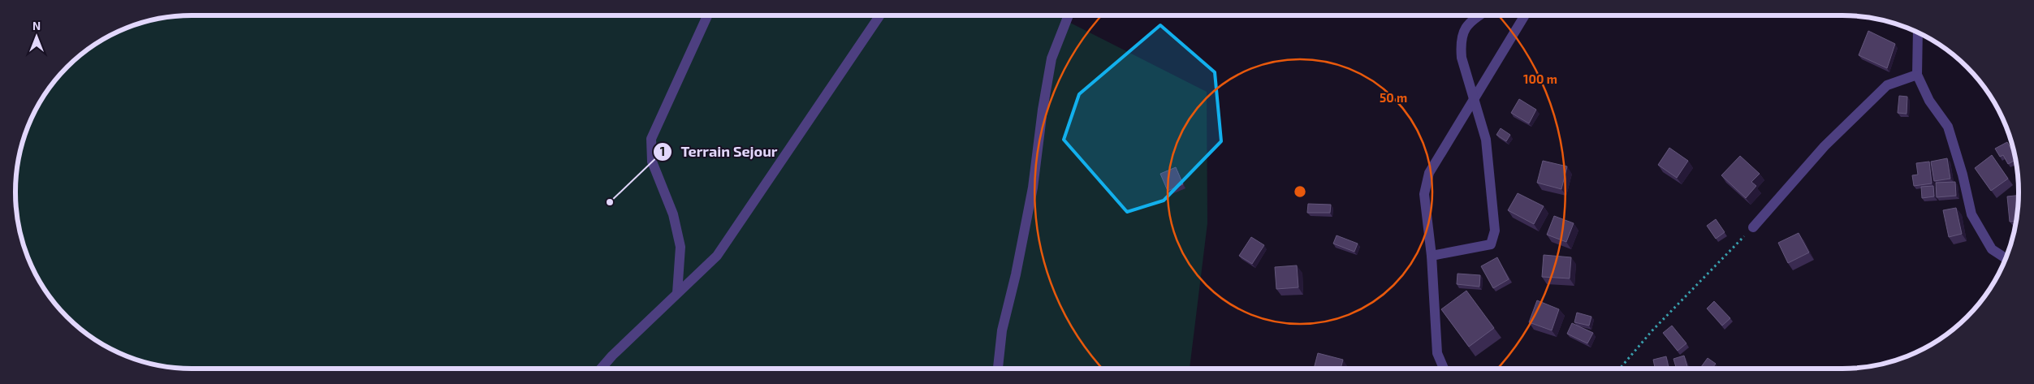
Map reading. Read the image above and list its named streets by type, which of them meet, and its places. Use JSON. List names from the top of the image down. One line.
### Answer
{"places":["Terrain Sejour"],"north":"top","rings":["100 m","50 m"]}
